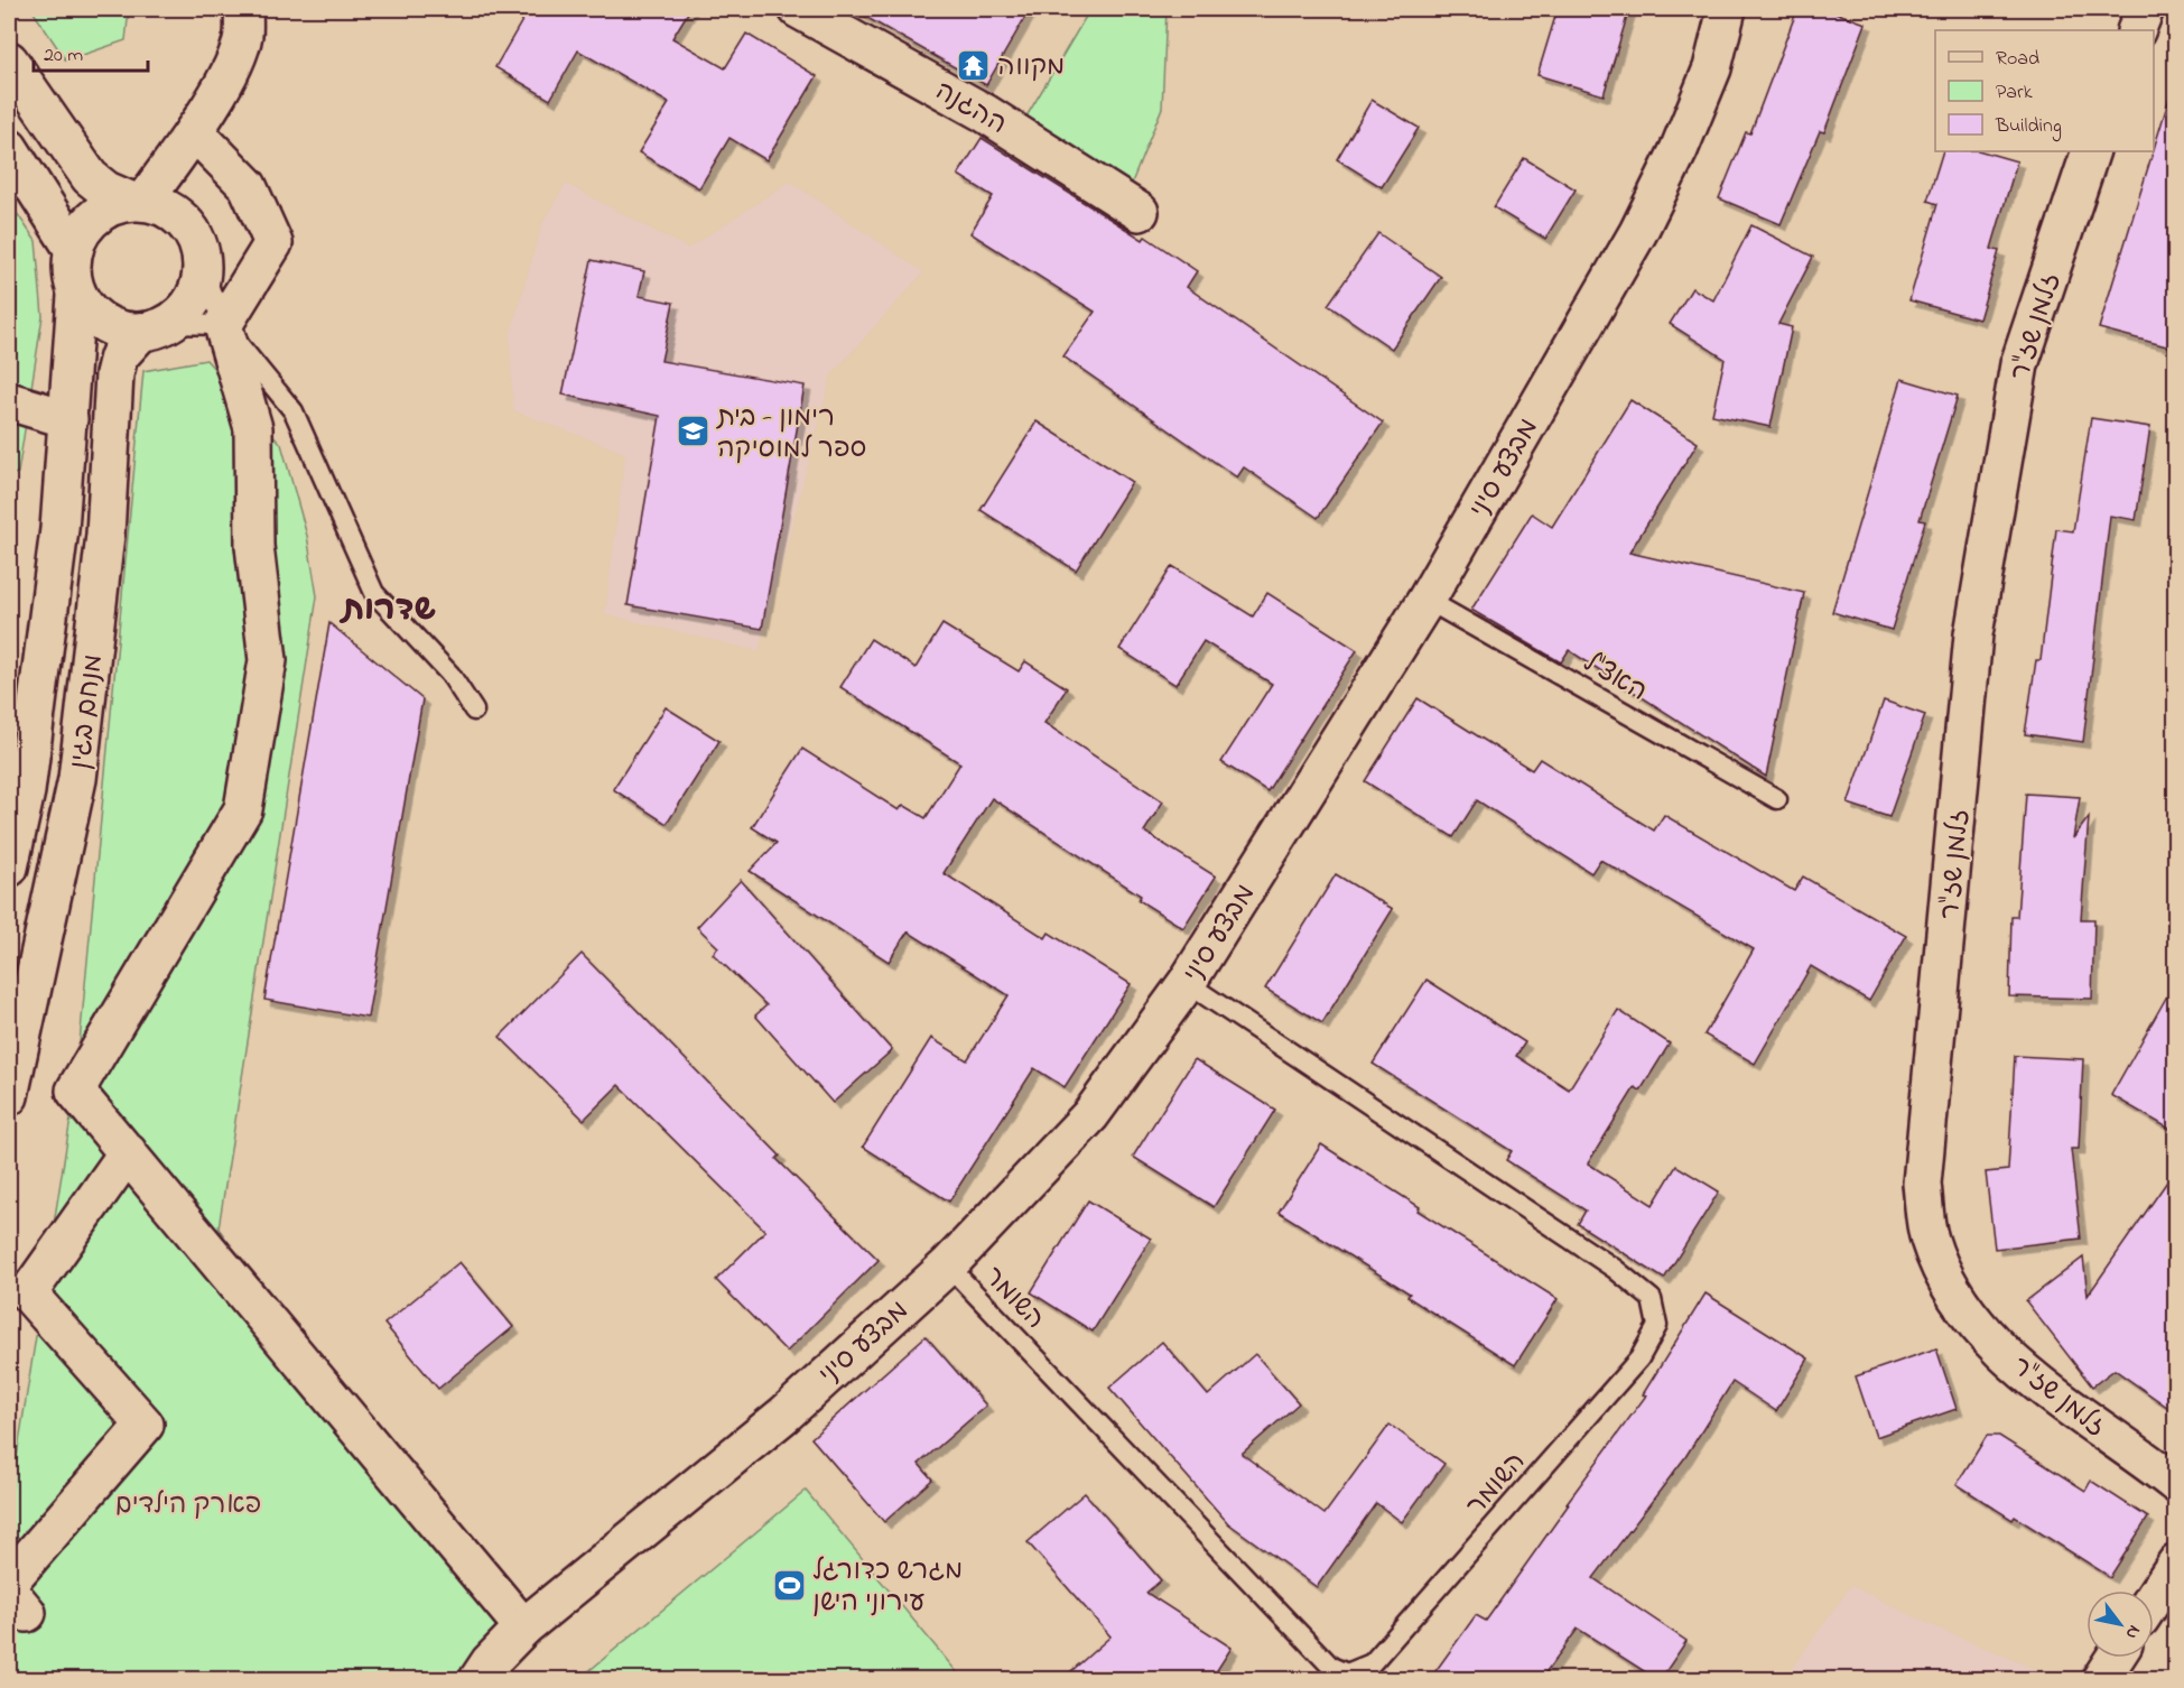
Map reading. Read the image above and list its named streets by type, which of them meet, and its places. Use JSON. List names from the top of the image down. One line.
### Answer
{"streets":{"street":["ההגנה","זלמן שז\"ר","מבצע סיני","מנחם בגין"],"lane":["האצ\"ל","השומר"]},"crossings":[["מבצע סיני","האצ\"ל"],["מבצע סיני","השומר"]],"districts":["שדרות"],"parks":["פארק הילדים"],"places":{"temple":["מקווה"],"school or university":["רימון - בית ספר למוסיקה"],"sports":["מגרש כדורגל עירוני הישן"]},"legend":["Road","Park","Building"],"scale_bar":"20 m","north":"bottom right"}
